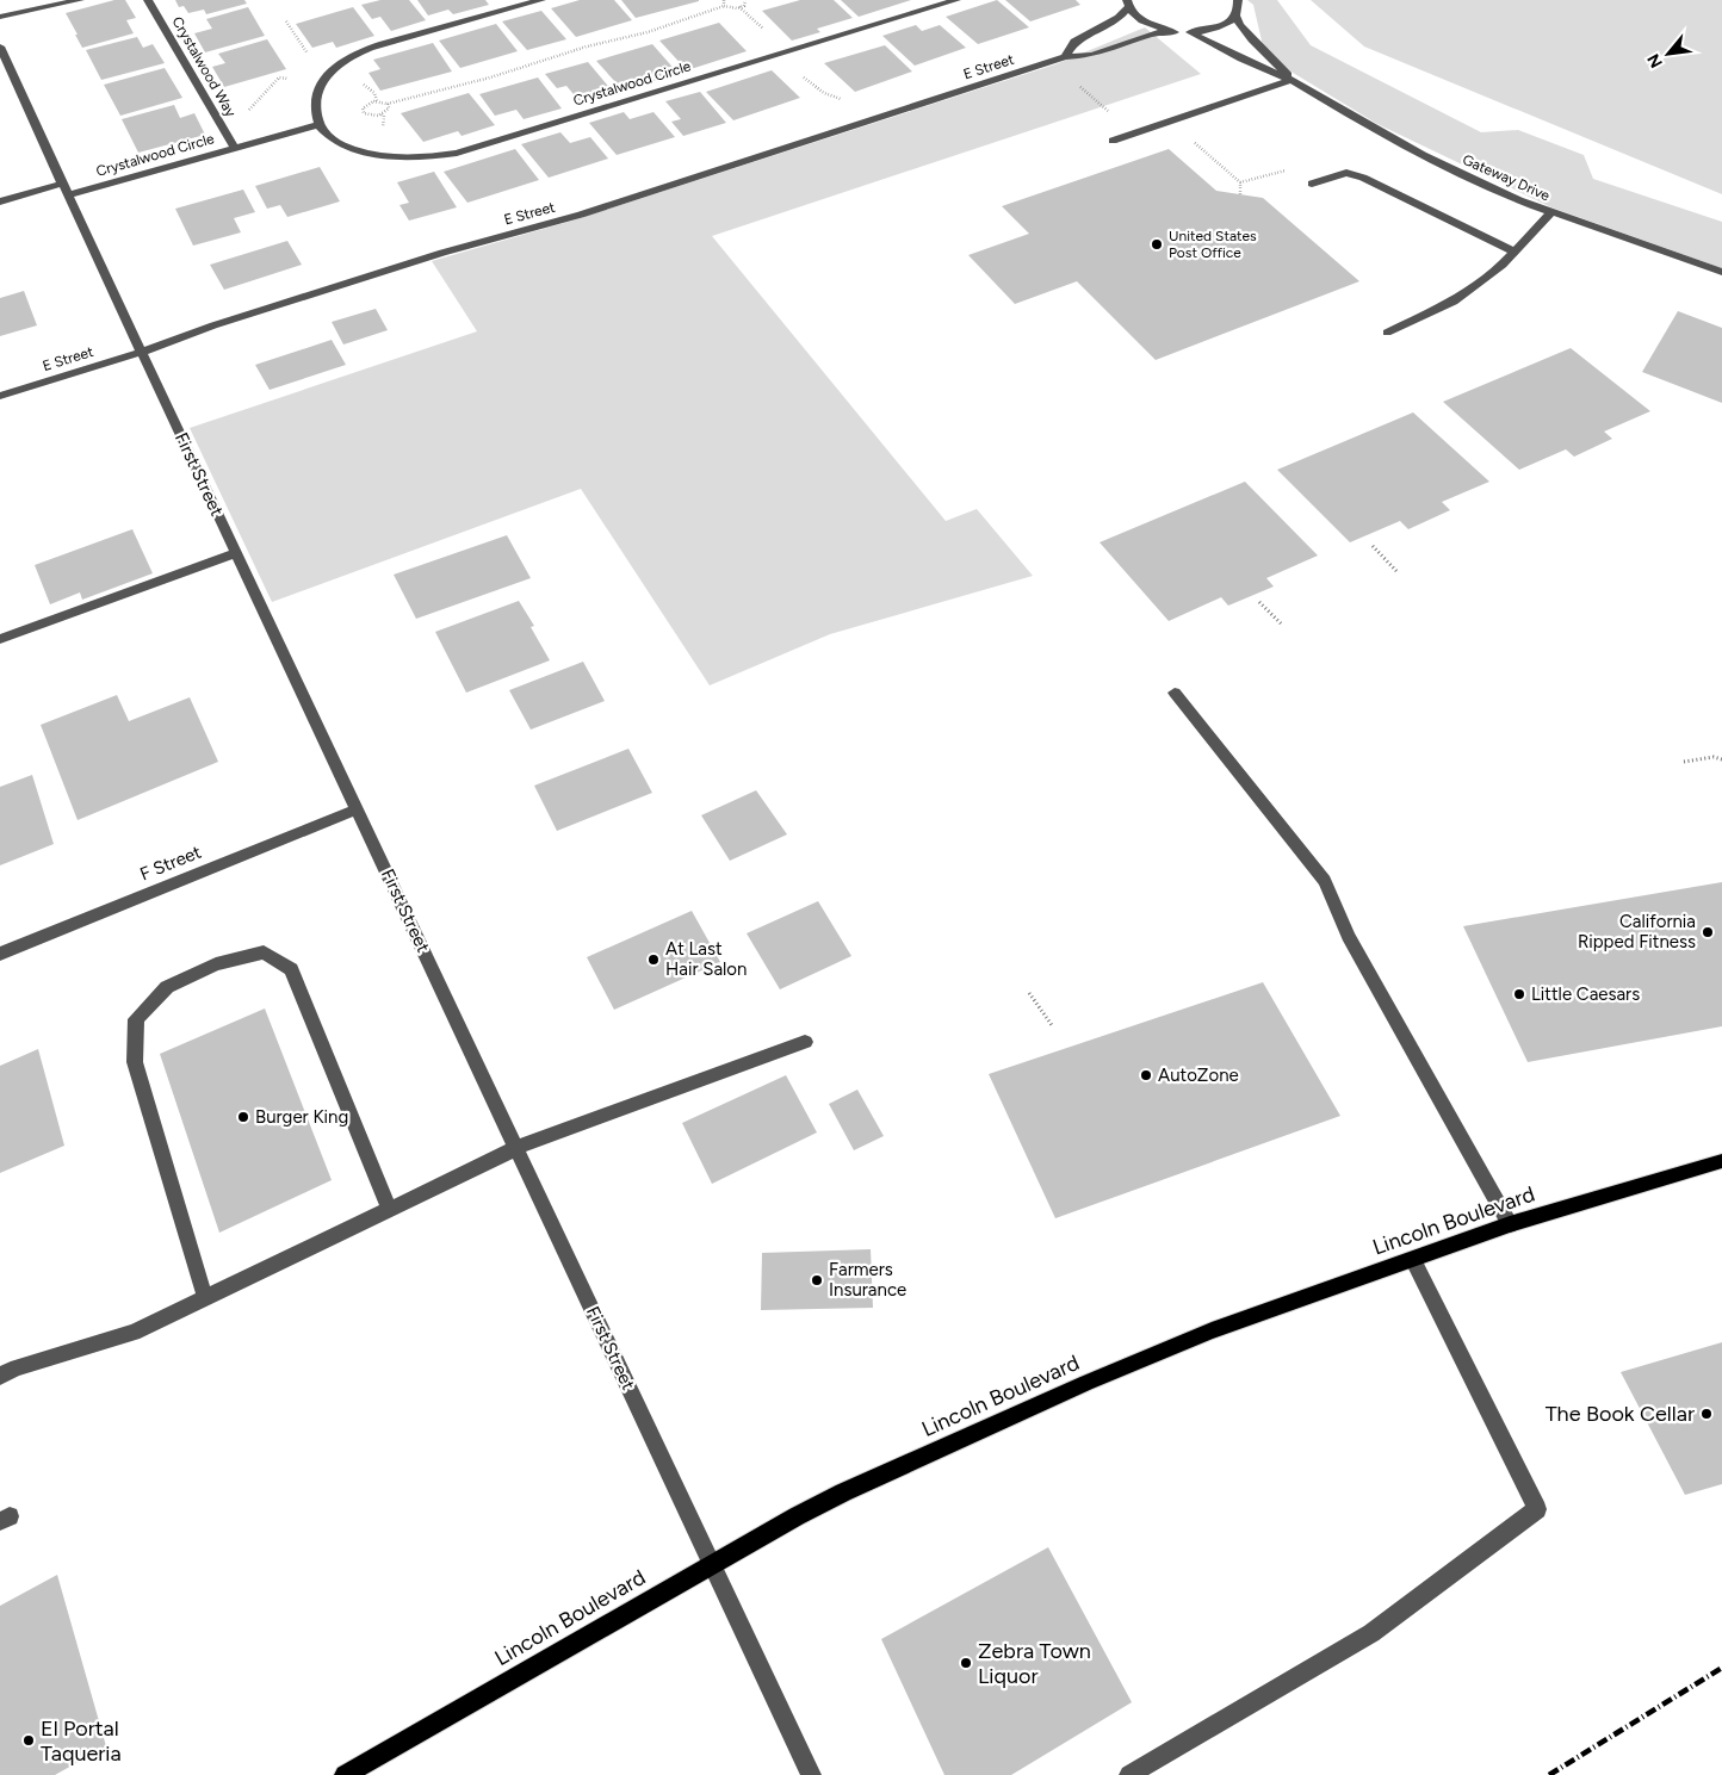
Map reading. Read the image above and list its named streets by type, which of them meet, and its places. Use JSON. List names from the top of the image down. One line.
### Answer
{"streets":{"main road":["Lincoln Boulevard"],"street":["Crystalwood Way","E Street","Crystalwood Circle","Gateway Drive","First Street","F Street"]},"crossings":[["Crystalwood Way","Crystalwood Circle"],["E Street","First Street"],["Crystalwood Circle","First Street"],["First Street","F Street"],["First Street","Lincoln Boulevard"]],"places":["United States Post Office","California Ripped Fitness","At Last Hair Salon","Little Caesars","AutoZone","Burger King","Farmers Insurance","The Book Cellar","Zebra Town Liquor","El Portal Taqueria"],"north":"bottom left"}
